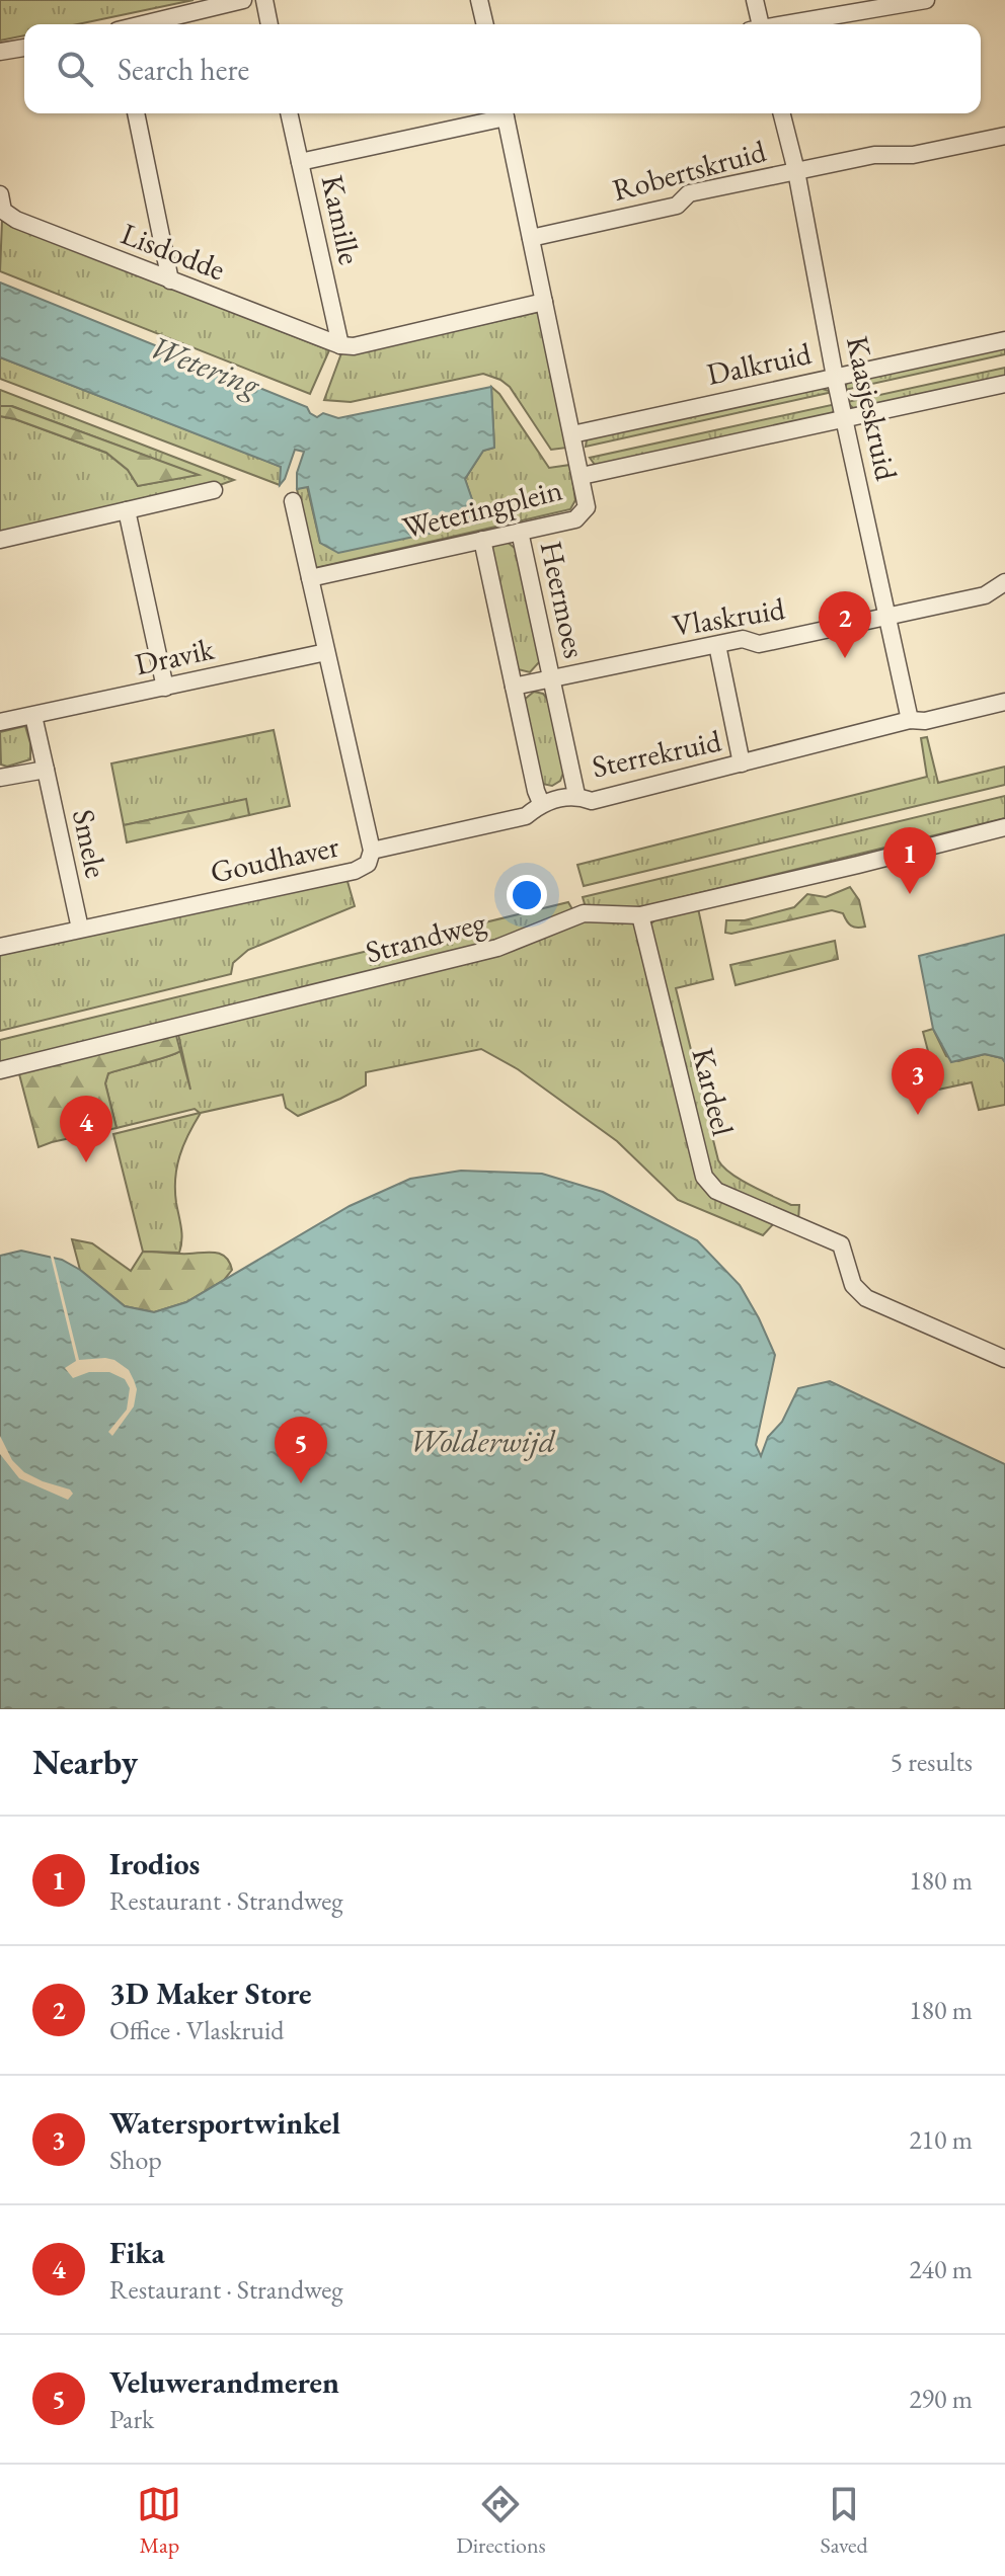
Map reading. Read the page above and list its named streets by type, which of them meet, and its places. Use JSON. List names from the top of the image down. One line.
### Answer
{"streets":{"street":["Robertskruid","Kamille","Lisdodde","Dalkruid","Kaasjeskruid","Weteringplein","Heermoes","Vlaskruid","Dravik","Sterrekruid","Smele","Goudhaver","Strandweg","Kardeel"]},"crossings":[["Robertskruid","Kaasjeskruid"],["Robertskruid","Weteringplein"],["Kamille","Lisdodde"],["Dalkruid","Kaasjeskruid"],["Dalkruid","Weteringplein"],["Kaasjeskruid","Vlaskruid"],["Kaasjeskruid","Sterrekruid"],["Weteringplein","Heermoes"],["Weteringplein","Goudhaver"],["Heermoes","Vlaskruid"],["Heermoes","Sterrekruid"],["Dravik","Smele"],["Dravik","Goudhaver"],["Sterrekruid","Goudhaver"],["Smele","Goudhaver"],["Strandweg","Kardeel"]],"water":["Wetering","Wolderwijd"],"page":{"search":"Search here","pins":["2","1","3","4","5"],"heading":["Nearby","5 results"],"list":[{"mark":"1","name":"Irodios","note":"Restaurant · Strandweg","value":"180 m"},{"mark":"2","name":"3D Maker Store","note":"Office · Vlaskruid","value":"180 m"},{"mark":"3","name":"Watersportwinkel","note":"Shop","value":"210 m"},{"mark":"4","name":"Fika","note":"Restaurant · Strandweg","value":"240 m"},{"mark":"5","name":"Veluwerandmeren","note":"Park","value":"290 m"}],"nav":["Map","Directions","Saved"]}}
